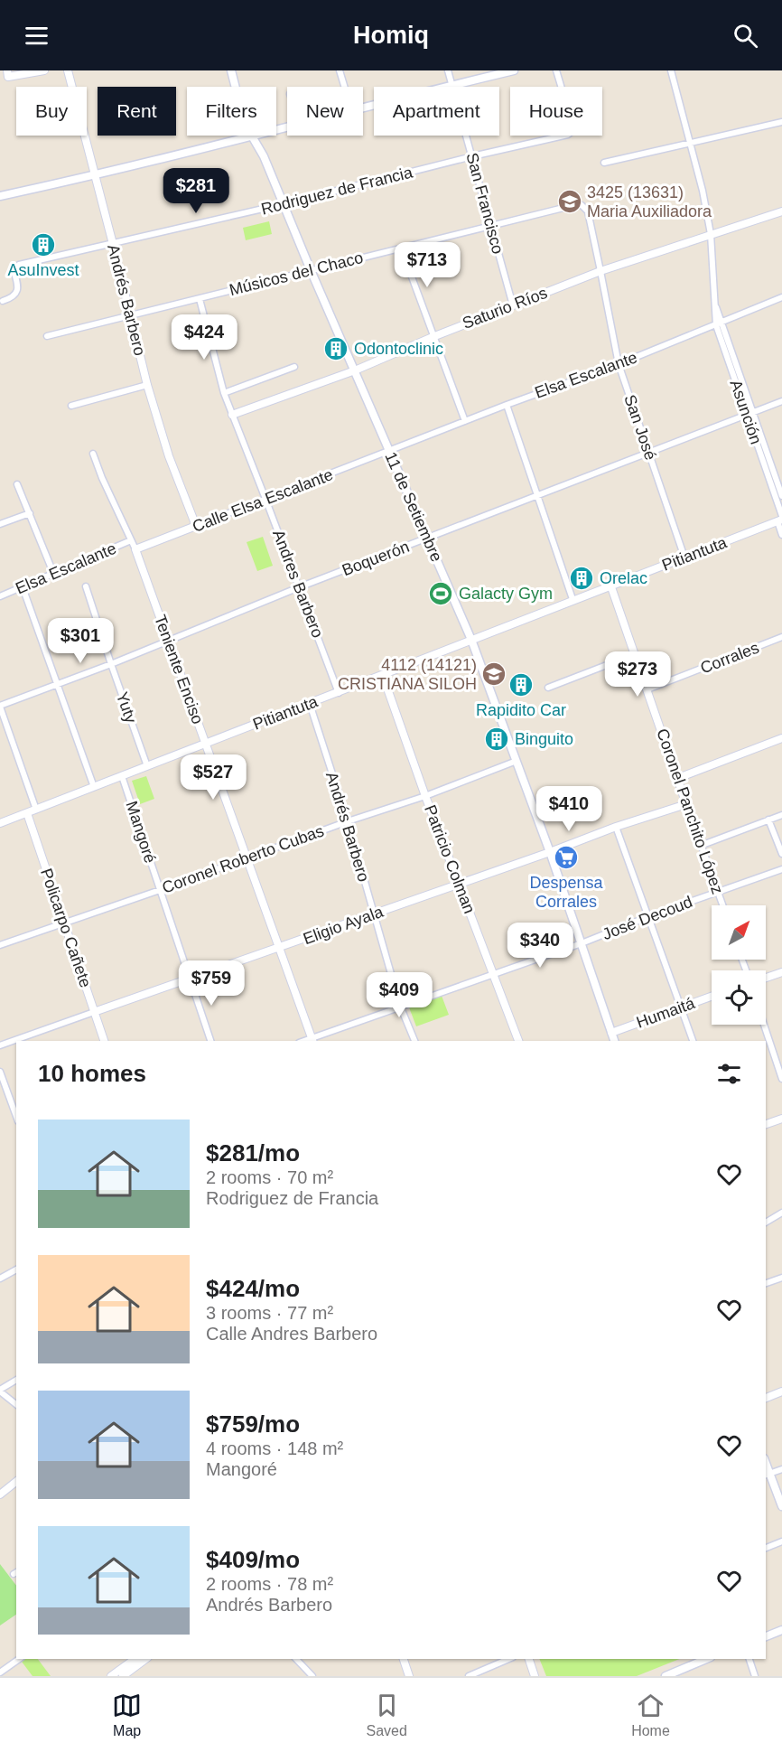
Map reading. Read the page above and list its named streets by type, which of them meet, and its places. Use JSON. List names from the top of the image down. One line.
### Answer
{"streets":{"main road":["11 de Setiembre"],"street":["Rodriguez de Francia","San Francisco","Músicos del Chaco","Andrés Barbero","Saturio Ríos","Elsa Escalante","Asunción","San José","Calle Elsa Escalante","Pitiantuta","Boquerón","Andres Barbero","Corrales","Teniente Enciso","Yuty","Coronel Panchito López","Mangoré","Coronel Roberto Cubas","Patricio Colman","José Decoud","Eligio Ayala","Policarpo Cañete","Humaitá"]},"crossings":[["Rodriguez de Francia","San Francisco"],["Rodriguez de Francia","Andrés Barbero"],["Rodriguez de Francia","11 de Setiembre"],["San Francisco","Músicos del Chaco"],["San Francisco","Saturio Ríos"],["Músicos del Chaco","Andrés Barbero"],["Músicos del Chaco","San José"],["Músicos del Chaco","11 de Setiembre"],["Músicos del Chaco","Andres Barbero"],["Andrés Barbero","Calle Elsa Escalante"],["Andrés Barbero","Pitiantuta"],["Andrés Barbero","Coronel Roberto Cubas"],["Andrés Barbero","José Decoud"],["Andrés Barbero","Eligio Ayala"],["Saturio Ríos","Asunción"],["Saturio Ríos","San José"],["Saturio Ríos","11 de Setiembre"],["Saturio Ríos","Andres Barbero"],["Elsa Escalante","Asunción"],["Elsa Escalante","San José"],["Elsa Escalante","Calle Elsa Escalante"],["Elsa Escalante","11 de Setiembre"],["Elsa Escalante","Teniente Enciso"],["Asunción","Pitiantuta"],["Asunción","Boquerón"],["San José","Pitiantuta"],["San José","Boquerón"],["Calle Elsa Escalante","11 de Setiembre"],["Calle Elsa Escalante","Andres Barbero"],["Calle Elsa Escalante","Teniente Enciso"],["11 de Setiembre","Pitiantuta"],["11 de Setiembre","Boquerón"],["11 de Setiembre","Coronel Roberto Cubas"],["11 de Setiembre","José Decoud"],["11 de Setiembre","Eligio Ayala"],["11 de Setiembre","Humaitá"],["Pitiantuta","Andres Barbero"],["Pitiantuta","Teniente Enciso"],["Pitiantuta","Yuty"],["Pitiantuta","Coronel Panchito López"],["Pitiantuta","Mangoré"],["Pitiantuta","Patricio Colman"],["Pitiantuta","Policarpo Cañete"],["Boquerón","Andres Barbero"],["Boquerón","Teniente Enciso"],["Boquerón","Yuty"],["Corrales","Coronel Panchito López"],["Teniente Enciso","Coronel Roberto Cubas"],["Teniente Enciso","José Decoud"],["Teniente Enciso","Eligio Ayala"],["Coronel Panchito López","José Decoud"],["Coronel Panchito López","Eligio Ayala"],["Mangoré","Coronel Roberto Cubas"],["Mangoré","Eligio Ayala"],["Coronel Roberto Cubas","Patricio Colman"],["Coronel Roberto Cubas","Policarpo Cañete"],["Patricio Colman","José Decoud"],["Patricio Colman","Eligio Ayala"],["Eligio Ayala","Policarpo Cañete"]],"places":{"school or university":["3425 (13631) Maria Auxiliadora","4112 (14121) CRISTIANA SILOH"],"building":["AsuInvest","Odontoclinic","Orelac","Rapidito Car","Binguito"],"sports":["Galacty Gym"],"supermarket":["Despensa Corrales"]},"north":"top right","page":{"header":"Homiq","chip":["Buy","Rent","Filters","New","Apartment","House"],"price":["$281","$713","$424","$301","$273","$527","$410","$340","$759","$409"],"heading":"10 homes","list":[{"name":"$281/mo","note":"2 rooms · 70 m² · Rodriguez de Francia"},{"name":"$424/mo","note":"3 rooms · 77 m² · Calle Andres Barbero"},{"name":"$759/mo","note":"4 rooms · 148 m² · Mangoré"},{"name":"$409/mo","note":"2 rooms · 78 m² · Andrés Barbero"}],"tabs":["Map","Saved","Home"]}}
